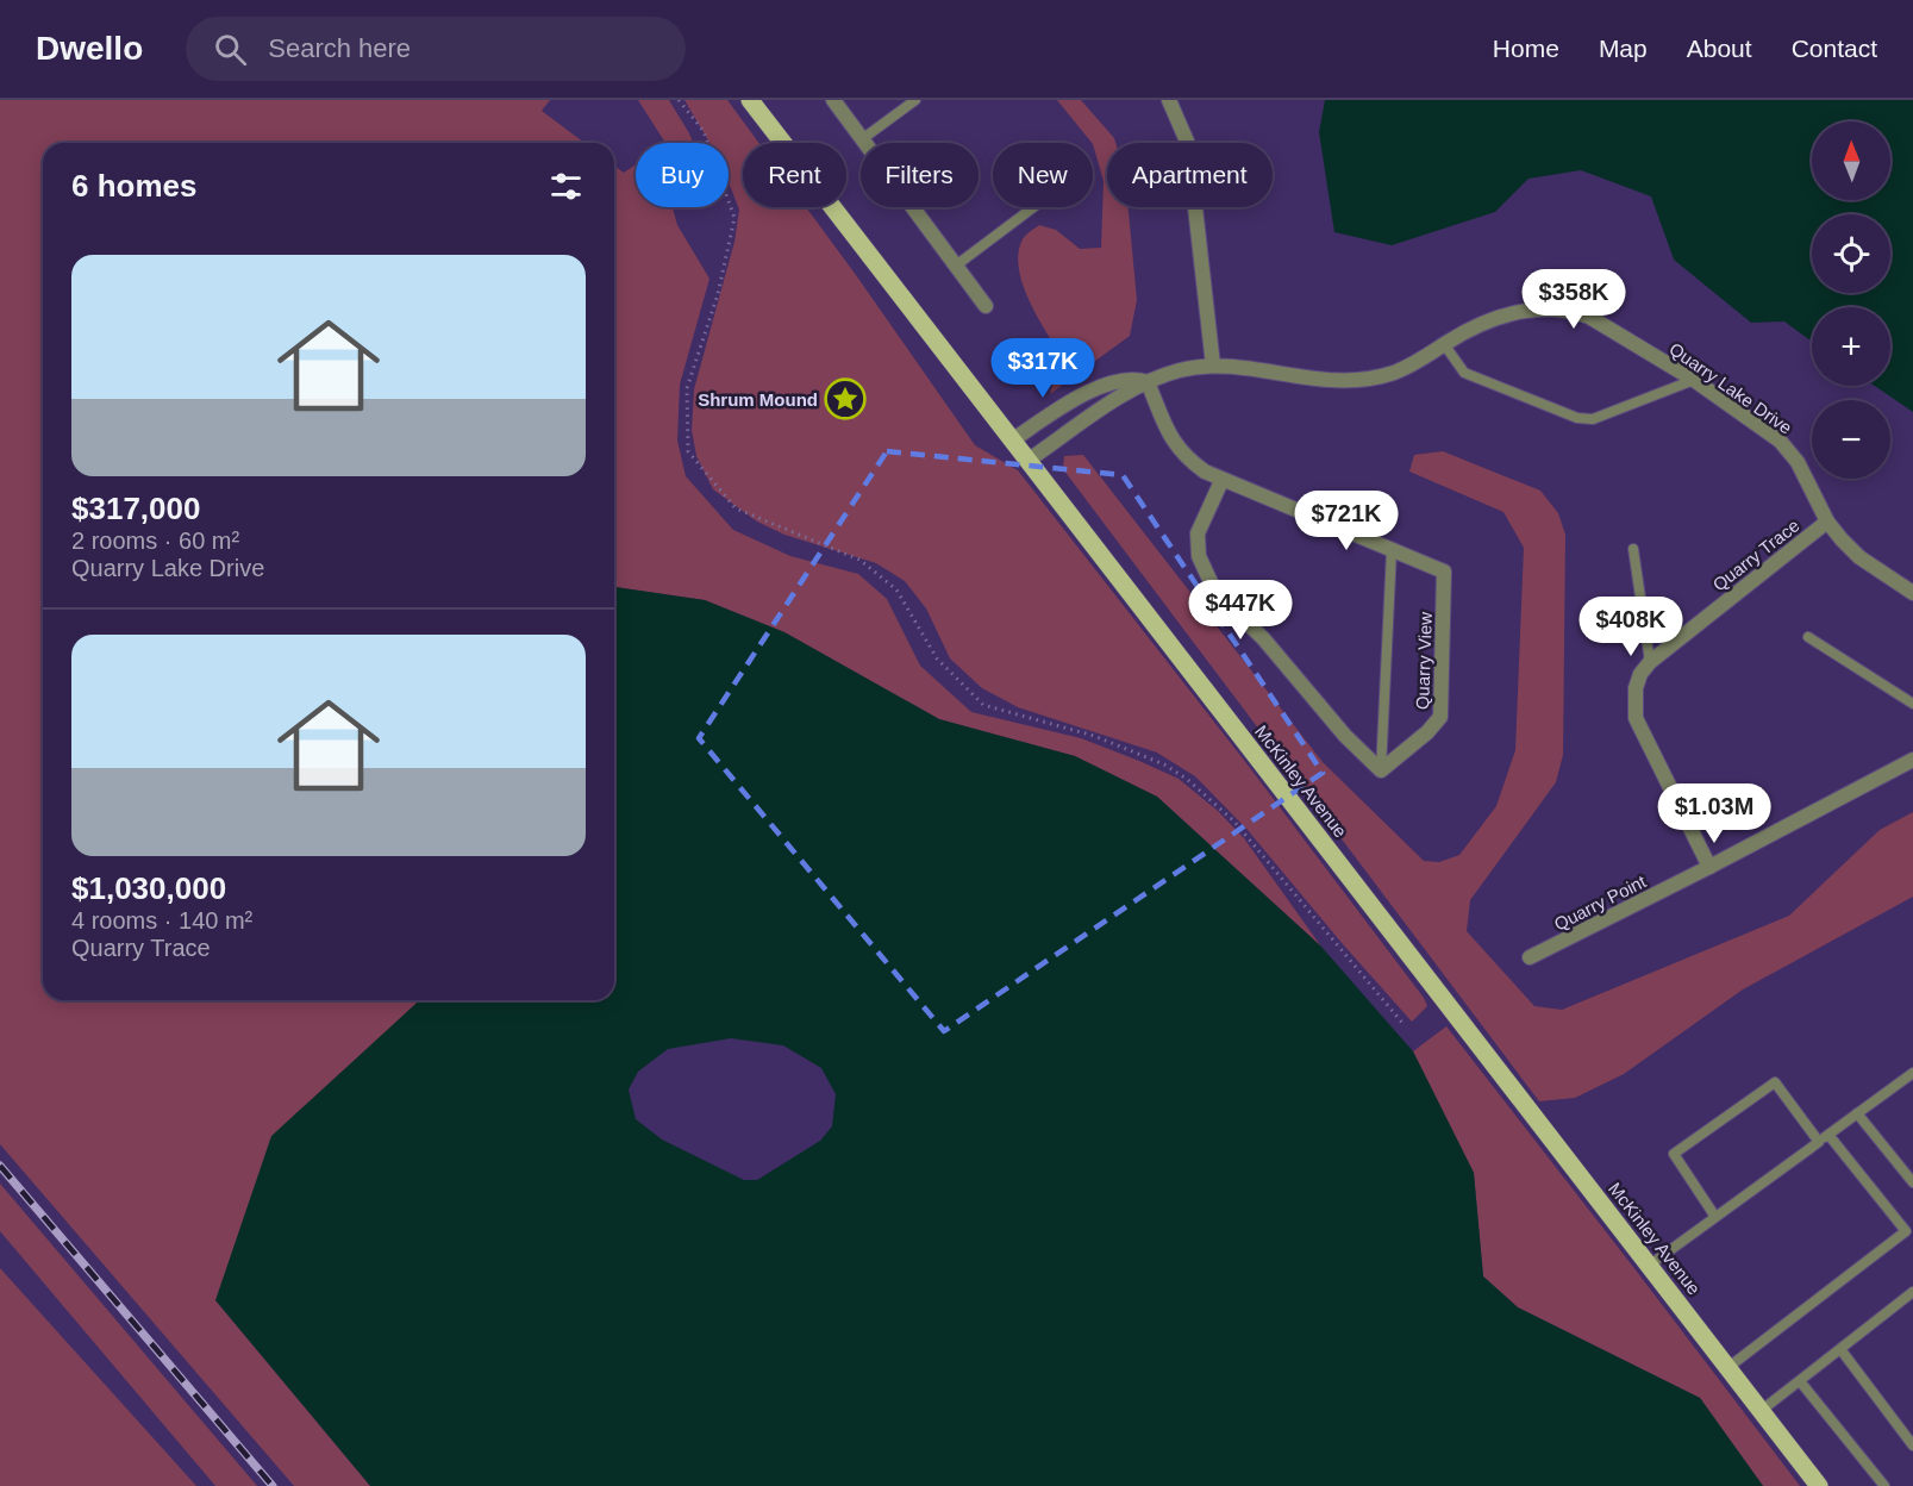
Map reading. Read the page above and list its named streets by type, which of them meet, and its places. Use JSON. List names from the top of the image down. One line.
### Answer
{"streets":{"main road":["McKinley Avenue"],"street":["Quarry Lake Drive","Quarry Trace","Quarry View","Quarry Point"]},"crossings":[["Quarry Lake Drive","Quarry Trace"],["Quarry Lake Drive","Quarry View"],["Quarry Lake Drive","McKinley Avenue"],["Quarry Trace","Quarry Point"]],"places":{"place":["Shrum Mound"]},"north":"top","page":{"header":"Dwello","search":"Search here","nav":["Home","Map","About","Contact"],"map_buttons":["+","−"],"chip":["Buy","Rent","Filters","New","Apartment"],"heading":"6 homes","list":[{"name":"$317,000","note":"2 rooms · 60 m² · Quarry Lake Drive"},{"name":"$1,030,000","note":"4 rooms · 140 m² · Quarry Trace"}],"price":["$358K","$317K","$721K","$447K","$408K","$1.03M"]}}
